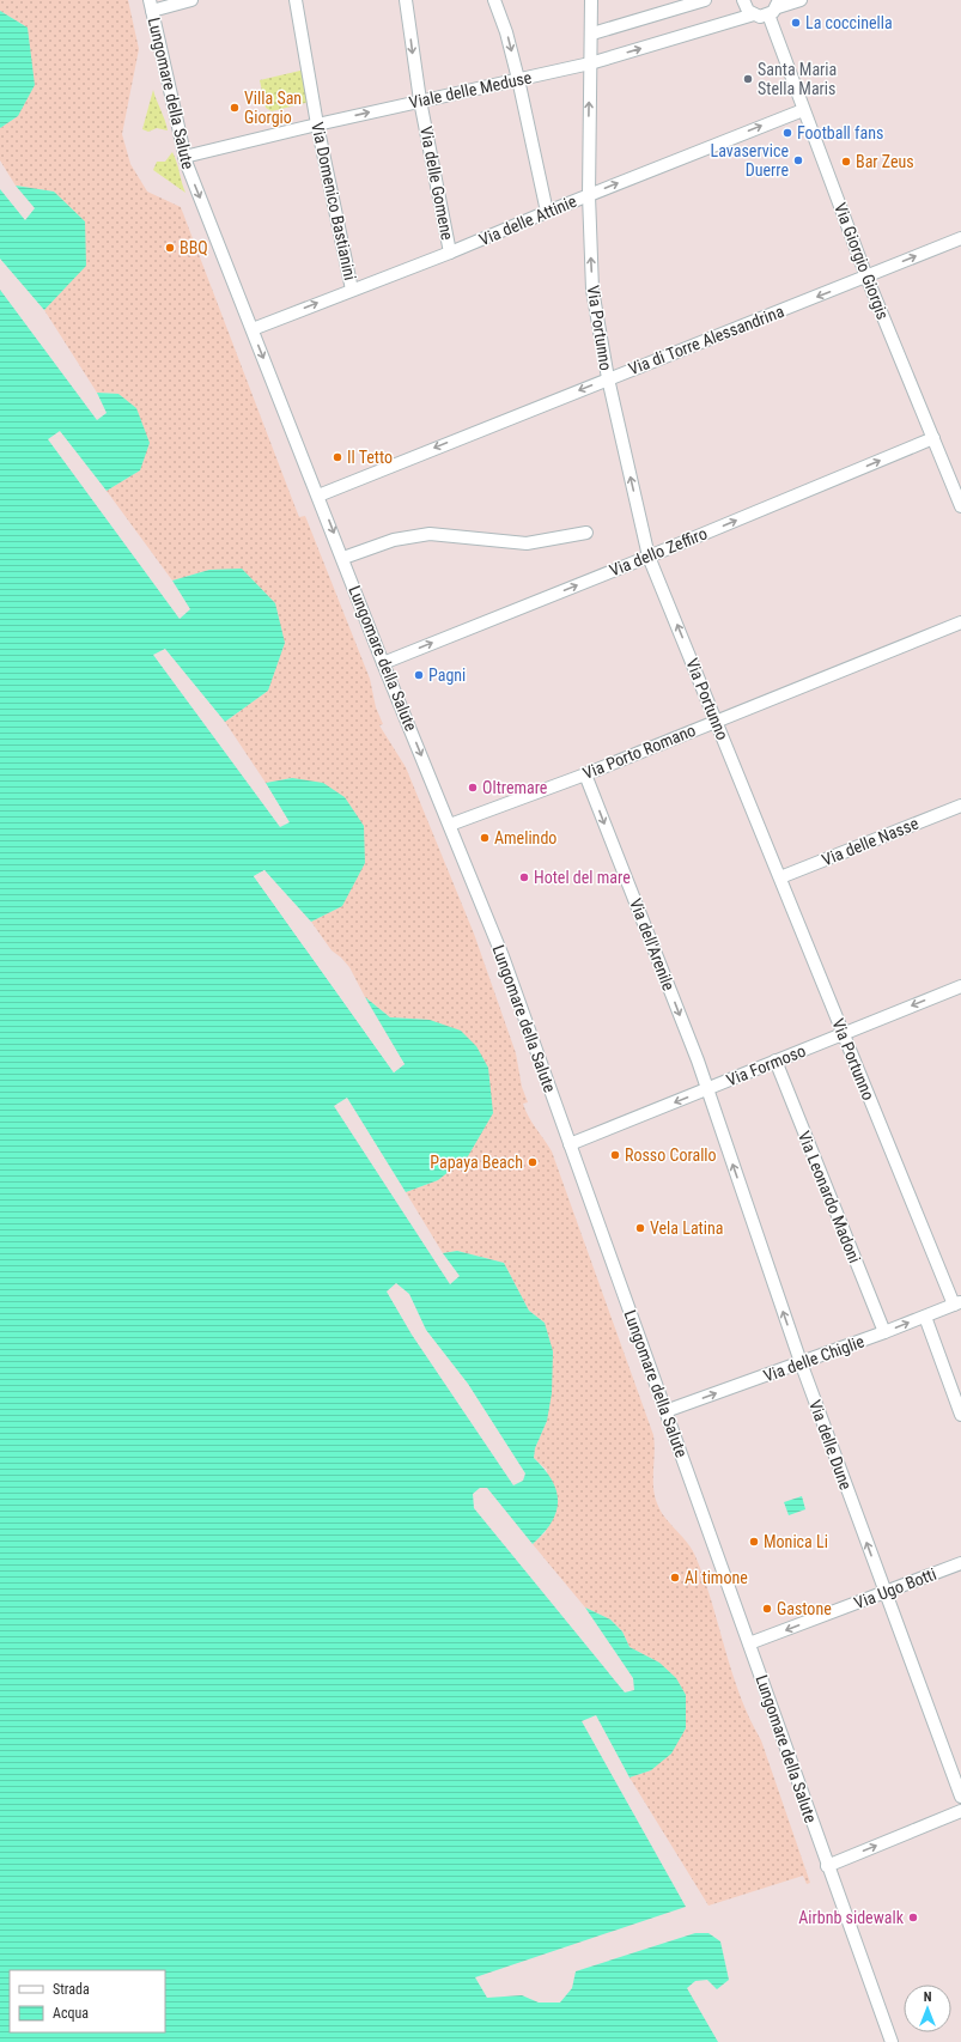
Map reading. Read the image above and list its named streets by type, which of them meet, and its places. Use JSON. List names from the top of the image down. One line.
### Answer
{"streets":{"street":["Viale delle Meduse","Lungomare della Salute","Via delle Gomene","Via Domenico Bastianini","Via delle Attinie","Via Giorgio Giorgis","Via Portunno","Via di Torre Alessandrina","Via dello Zeffiro","Via Porto Romano","Via delle Nasse","Via dell'Arenile","Via Formoso","Via Leonardo Madoni","Via delle Chiglie","Via delle Dune","Via Ugo Botti"]},"crossings":[["Viale delle Meduse","Lungomare della Salute"],["Viale delle Meduse","Via delle Gomene"],["Viale delle Meduse","Via Domenico Bastianini"],["Viale delle Meduse","Via Giorgio Giorgis"],["Viale delle Meduse","Via Portunno"],["Lungomare della Salute","Via delle Attinie"],["Lungomare della Salute","Via di Torre Alessandrina"],["Lungomare della Salute","Via dello Zeffiro"],["Lungomare della Salute","Via Porto Romano"],["Lungomare della Salute","Via Formoso"],["Lungomare della Salute","Via delle Chiglie"],["Lungomare della Salute","Via Ugo Botti"],["Via delle Gomene","Via delle Attinie"],["Via Domenico Bastianini","Via delle Attinie"],["Via delle Attinie","Via Giorgio Giorgis"],["Via delle Attinie","Via Portunno"],["Via Giorgio Giorgis","Via di Torre Alessandrina"],["Via Giorgio Giorgis","Via dello Zeffiro"],["Via Portunno","Via di Torre Alessandrina"],["Via Portunno","Via dello Zeffiro"],["Via Portunno","Via Porto Romano"],["Via Portunno","Via delle Nasse"],["Via Portunno","Via Formoso"],["Via Portunno","Via delle Chiglie"],["Via Porto Romano","Via dell'Arenile"],["Via dell'Arenile","Via Formoso"],["Via dell'Arenile","Via delle Dune"],["Via Formoso","Via Leonardo Madoni"],["Via Formoso","Via delle Dune"],["Via Leonardo Madoni","Via delle Chiglie"],["Via delle Chiglie","Via delle Dune"],["Via delle Dune","Via Ugo Botti"]],"one_way":["Via delle Attinie","Via Portunno","Via dell'Arenile","Via Formoso","Via delle Chiglie","Via delle Dune","Via Ugo Botti"],"places":["La coccinella","Santa Maria Stella Maris","Villa San Giorgio","Football fans","Lavaservice Duerre","Bar Zeus","BBQ","Il Tetto","Pagni","Oltremare","Amelindo","Hotel del mare","Rosso Corallo","Papaya Beach","Vela Latina","Monica Li","Al timone","Gastone","Airbnb sidewalk"],"legend":["Strada","Acqua"],"north":"top"}
